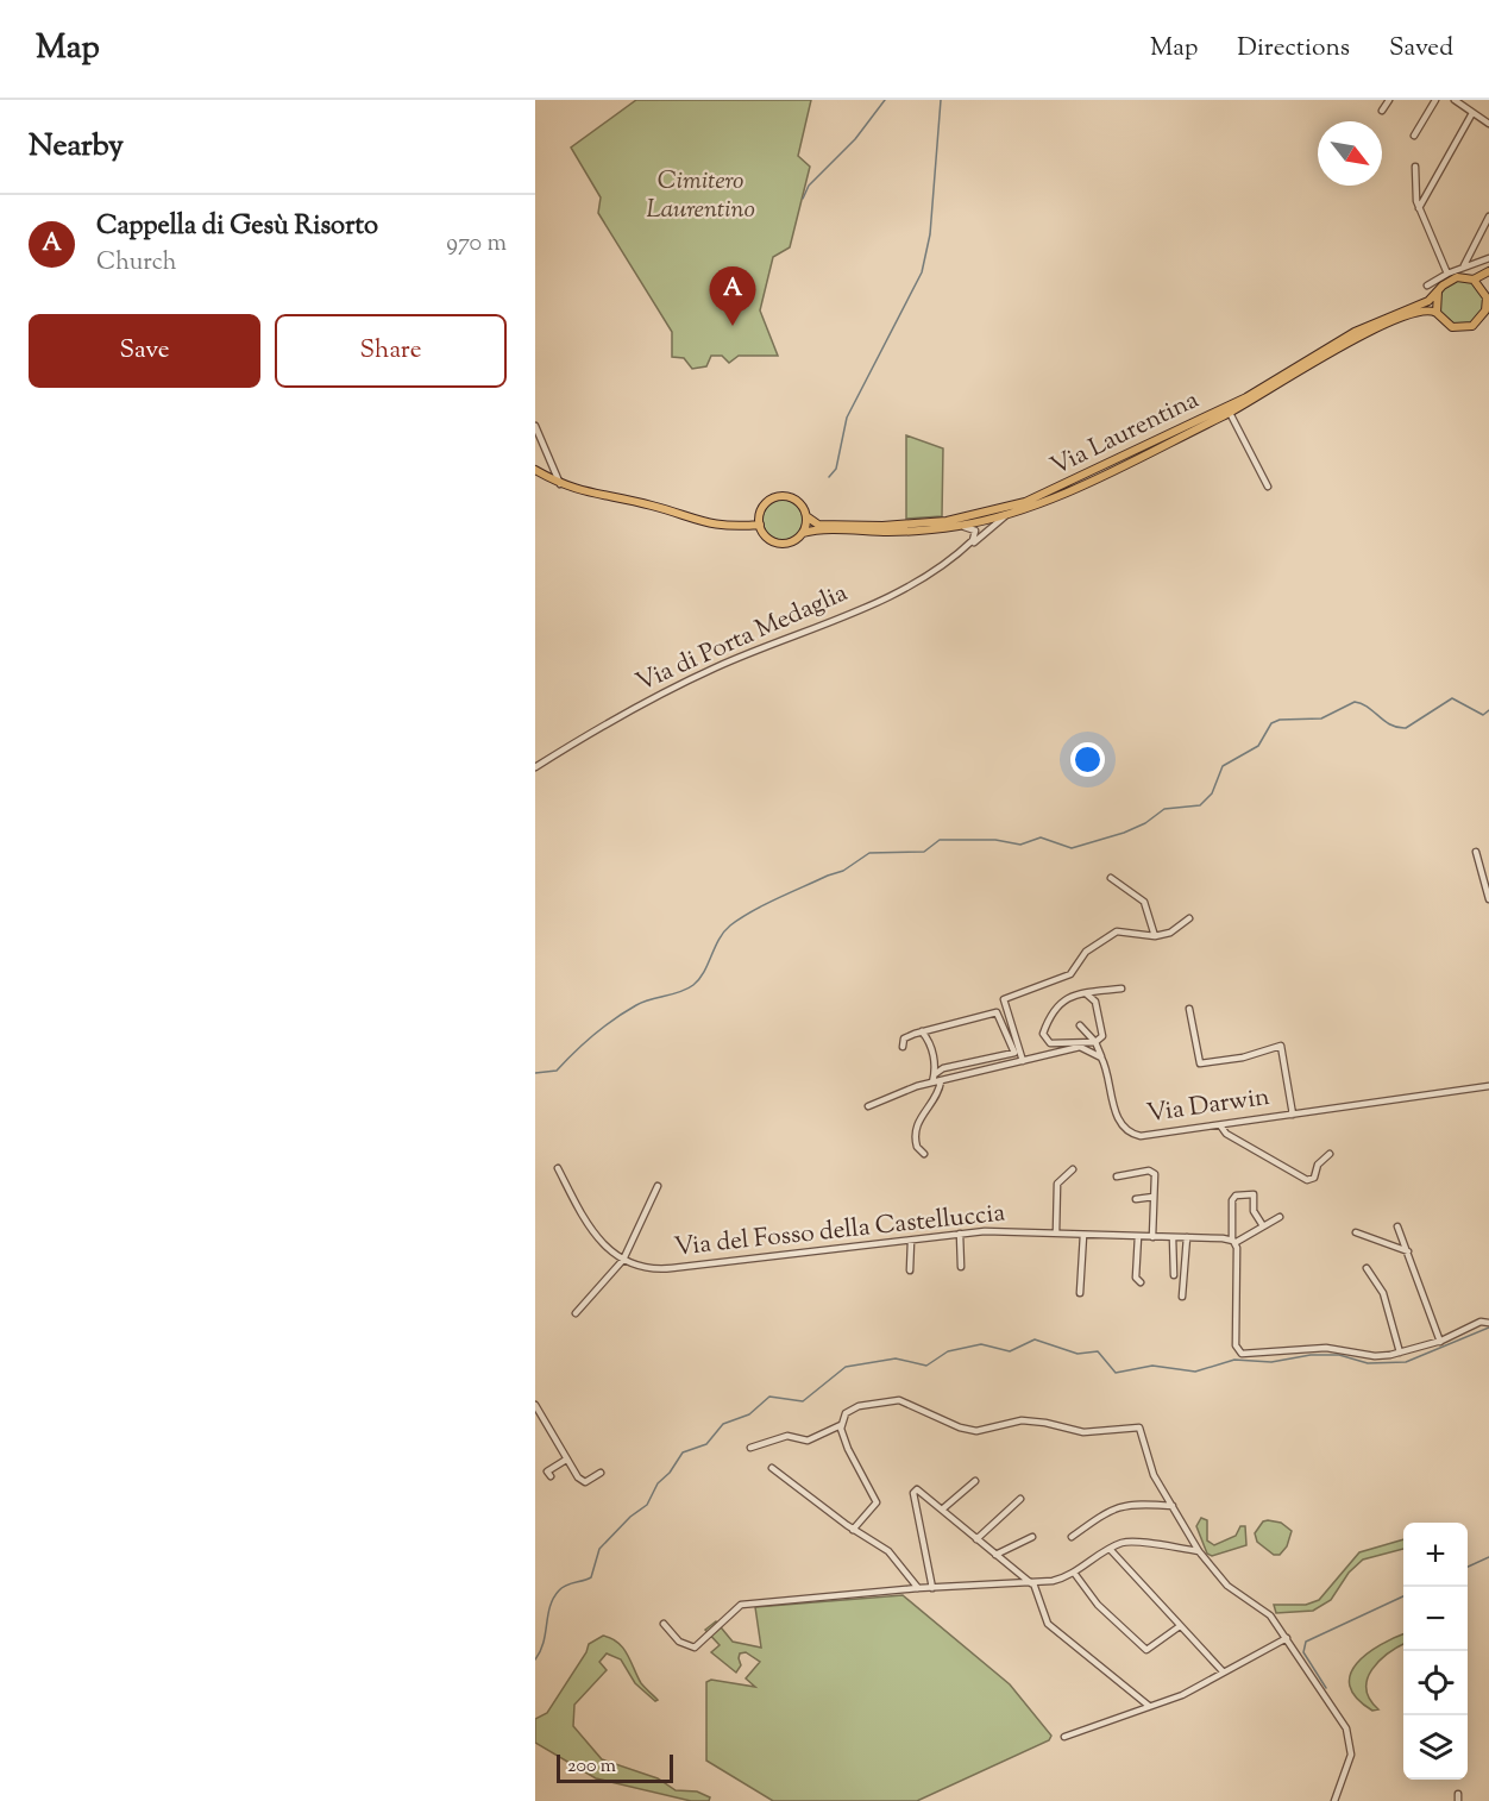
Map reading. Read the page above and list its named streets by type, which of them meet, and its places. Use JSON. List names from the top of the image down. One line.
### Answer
{"streets":{"main road":["Via Laurentina"],"street":["Via di Porta Medaglia","Via Darwin","Via del Fosso della Castelluccia"]},"crossings":[["Via Laurentina","Via di Porta Medaglia"]],"parks":["Cimitero Laurentino"],"scale_bar":"200 m","north":"bottom right","page":{"header":"Map","nav":["Map","Directions","Saved"],"heading":"Nearby","list":[{"mark":"A","name":"Cappella di Gesù Risorto","note":"Church","value":"970 m"}],"pins":"A","buttons":["Save","Share"],"map_buttons":["+","−"],"scale":"200 m"}}
